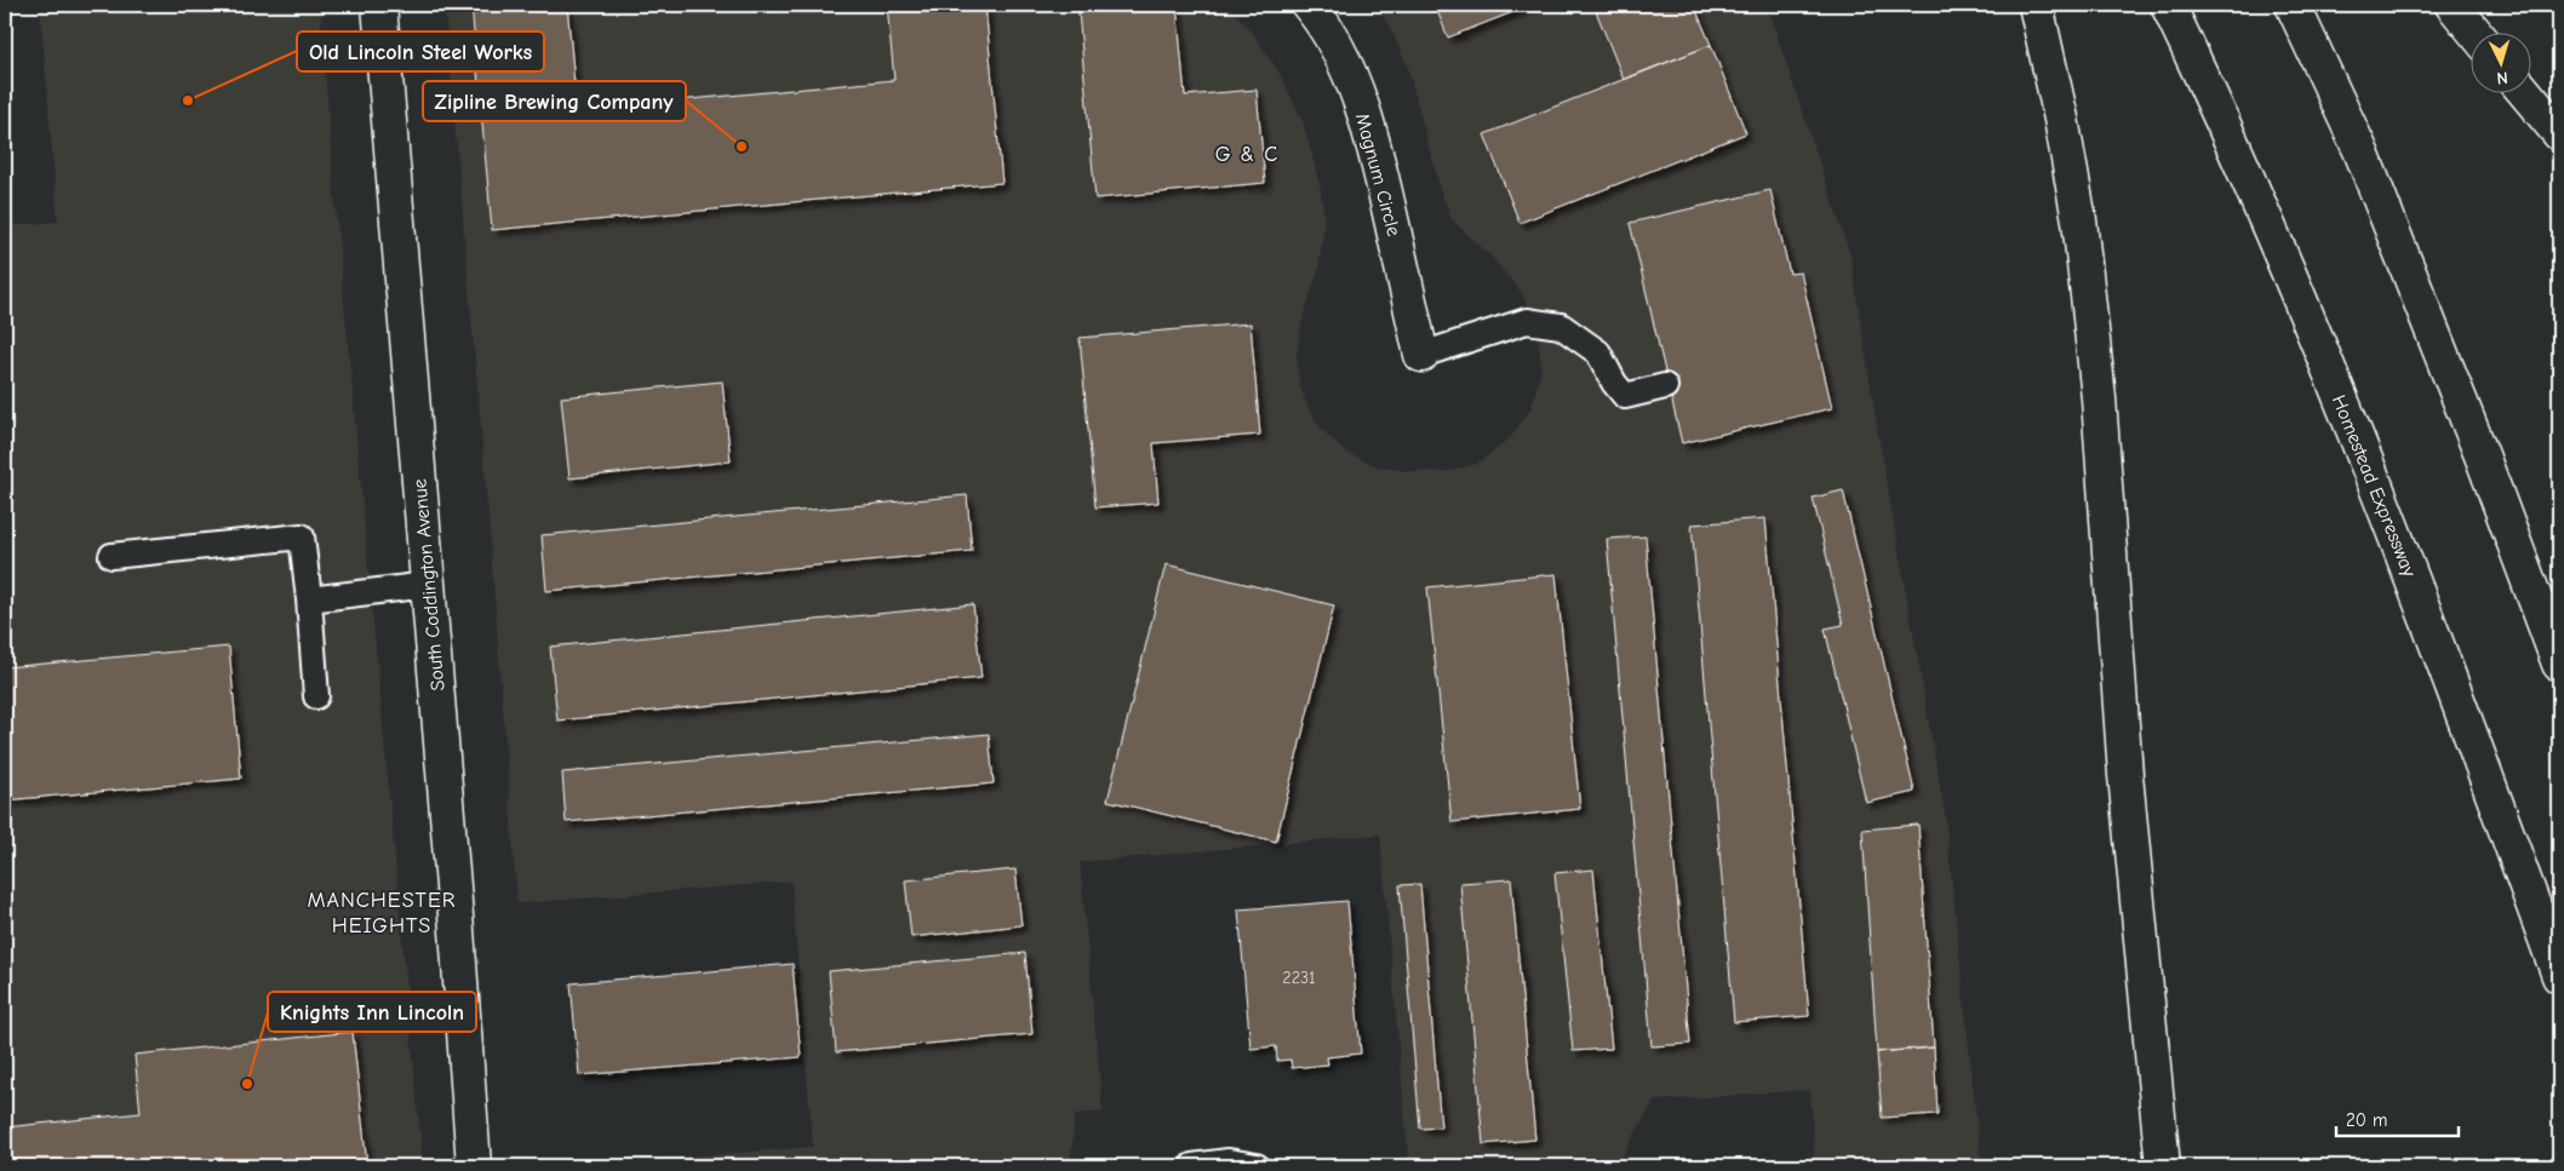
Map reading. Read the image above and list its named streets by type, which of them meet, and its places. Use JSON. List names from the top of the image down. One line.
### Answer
{"streets":{"main road":["Magnum Circle","Homestead Expressway","South Coddington Avenue"]},"districts":["G & C","MANCHESTER HEIGHTS"],"places":["Old Lincoln Steel Works","Zipline Brewing Company","Knights Inn Lincoln"],"house_numbers":["2231"],"scale_bar":"20 m","north":"bottom"}
